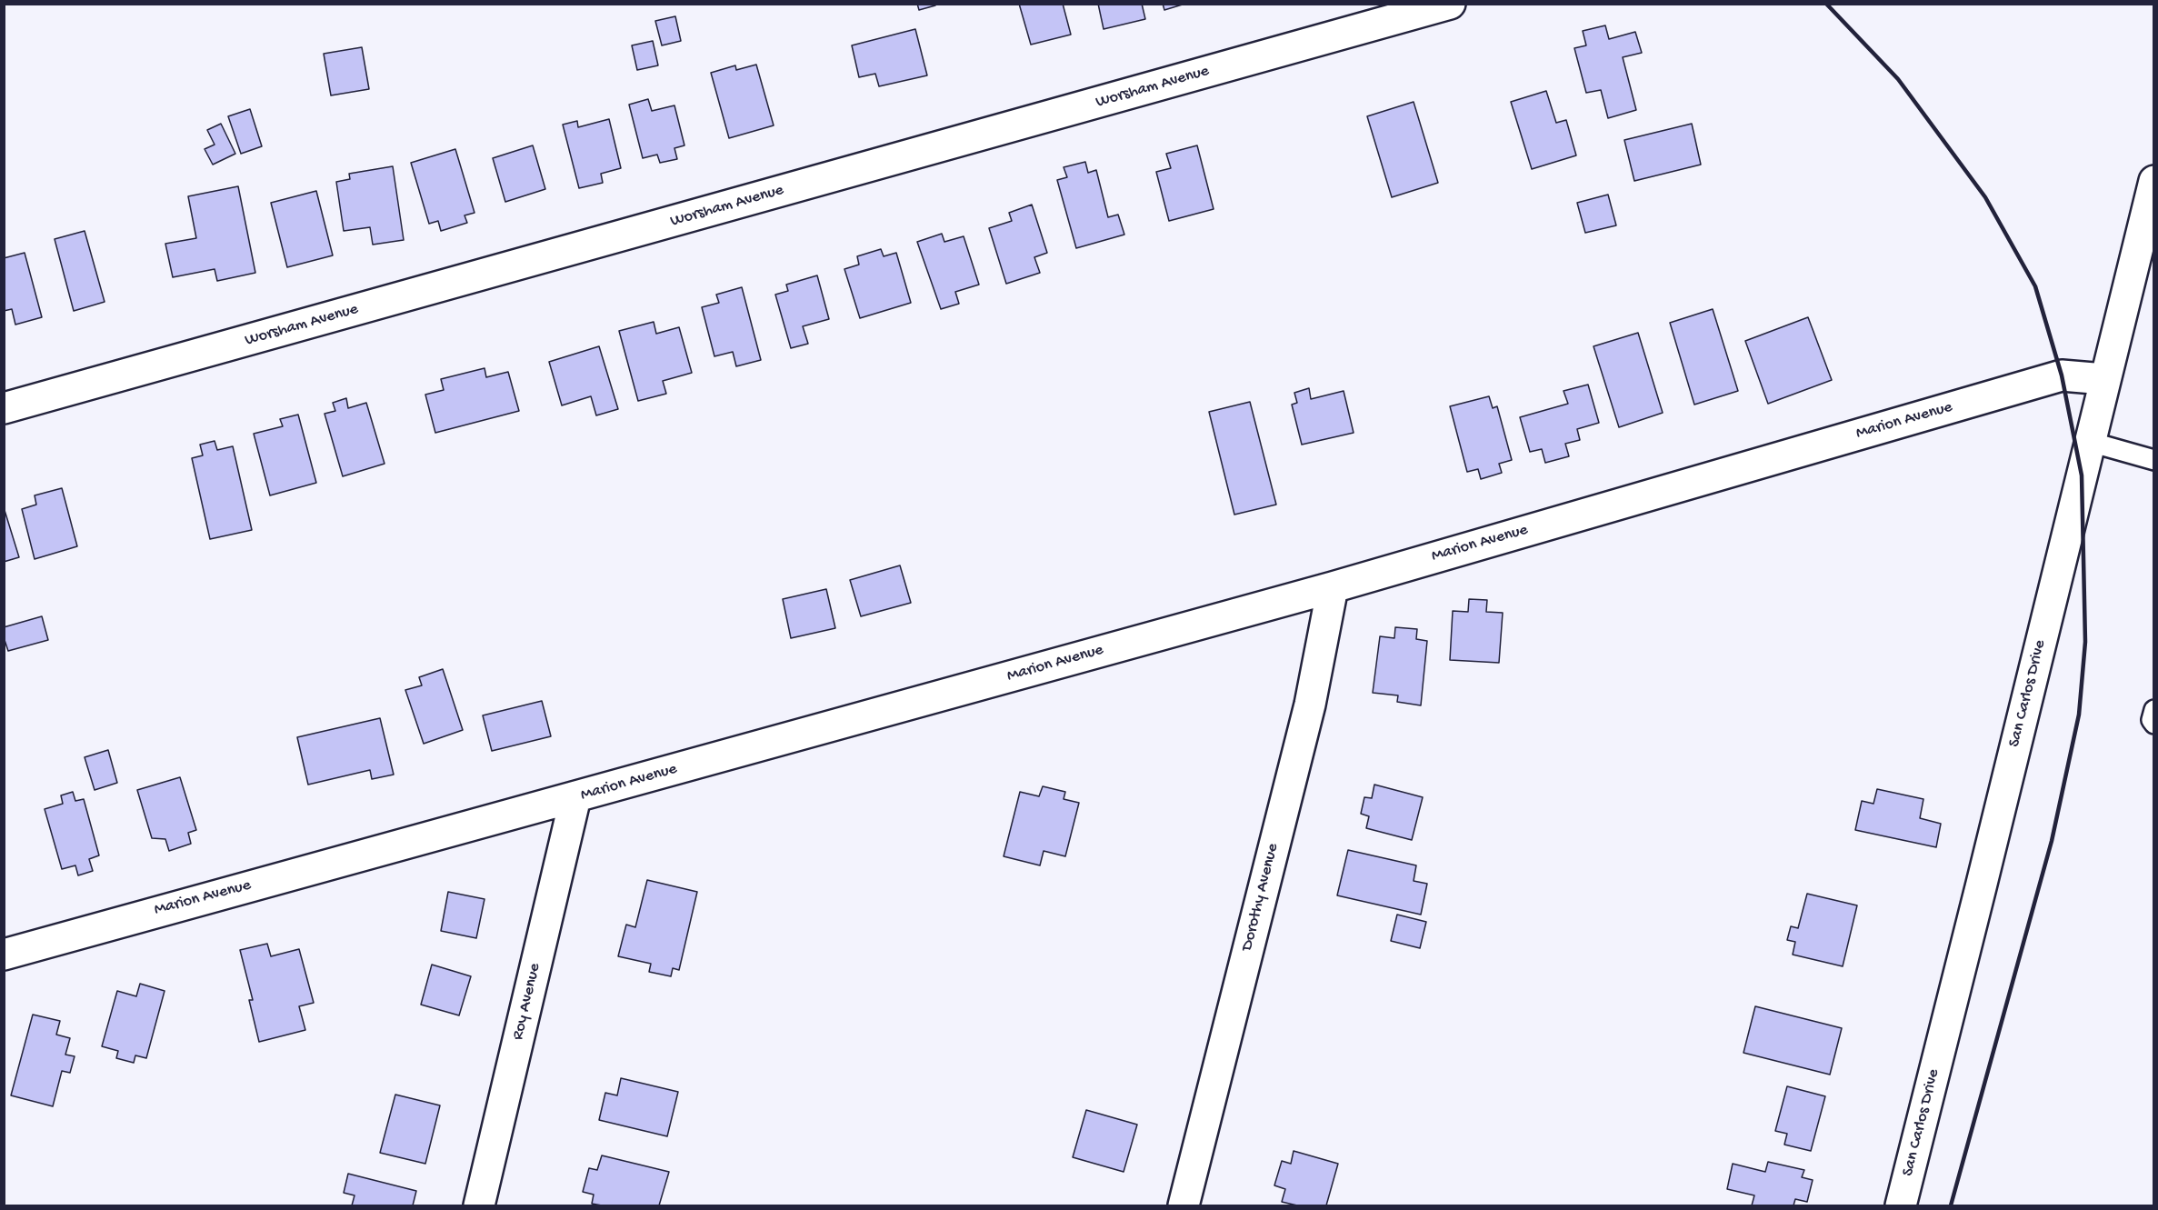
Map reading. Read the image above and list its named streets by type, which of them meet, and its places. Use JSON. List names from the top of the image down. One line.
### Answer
{"streets":{"street":["Worsham Avenue","Marion Avenue","San Carlos Drive","Dorothy Avenue","Roy Avenue"]},"crossings":[["Marion Avenue","San Carlos Drive"],["Marion Avenue","Dorothy Avenue"],["Marion Avenue","Roy Avenue"]]}
